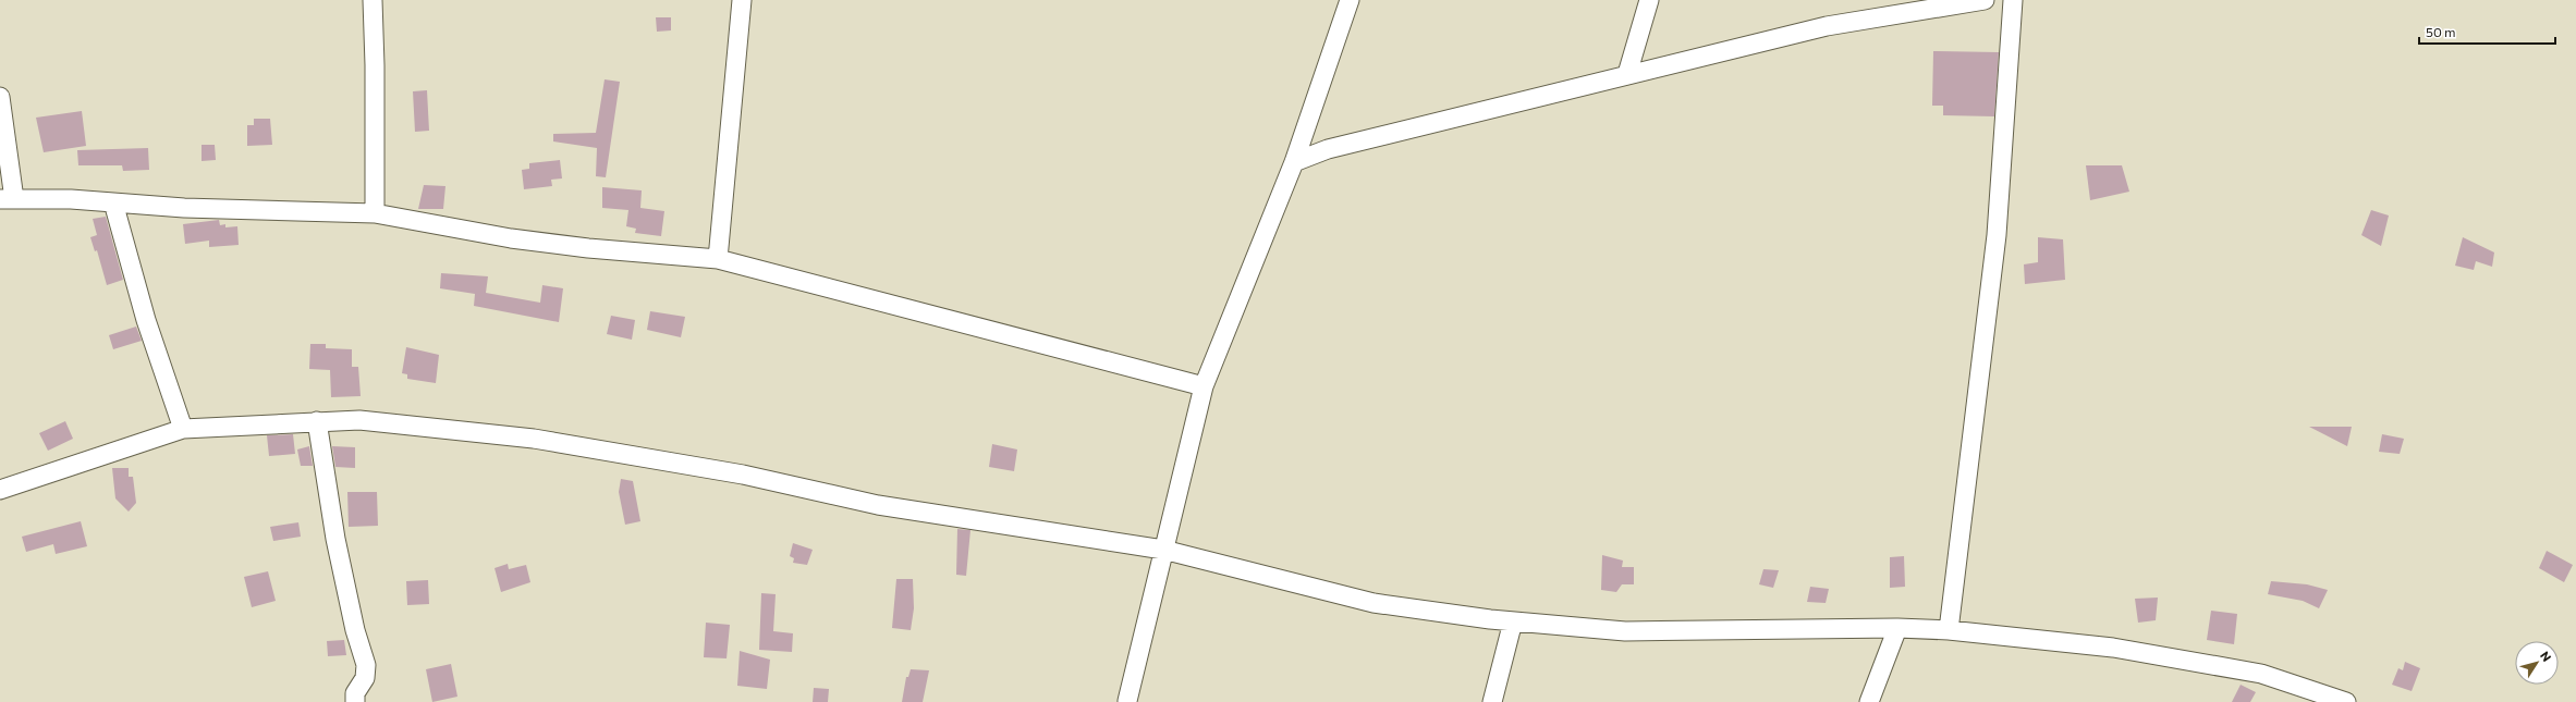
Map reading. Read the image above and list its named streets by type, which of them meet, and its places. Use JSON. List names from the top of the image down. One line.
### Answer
{"scale_bar":"50 m","north":"top right"}
